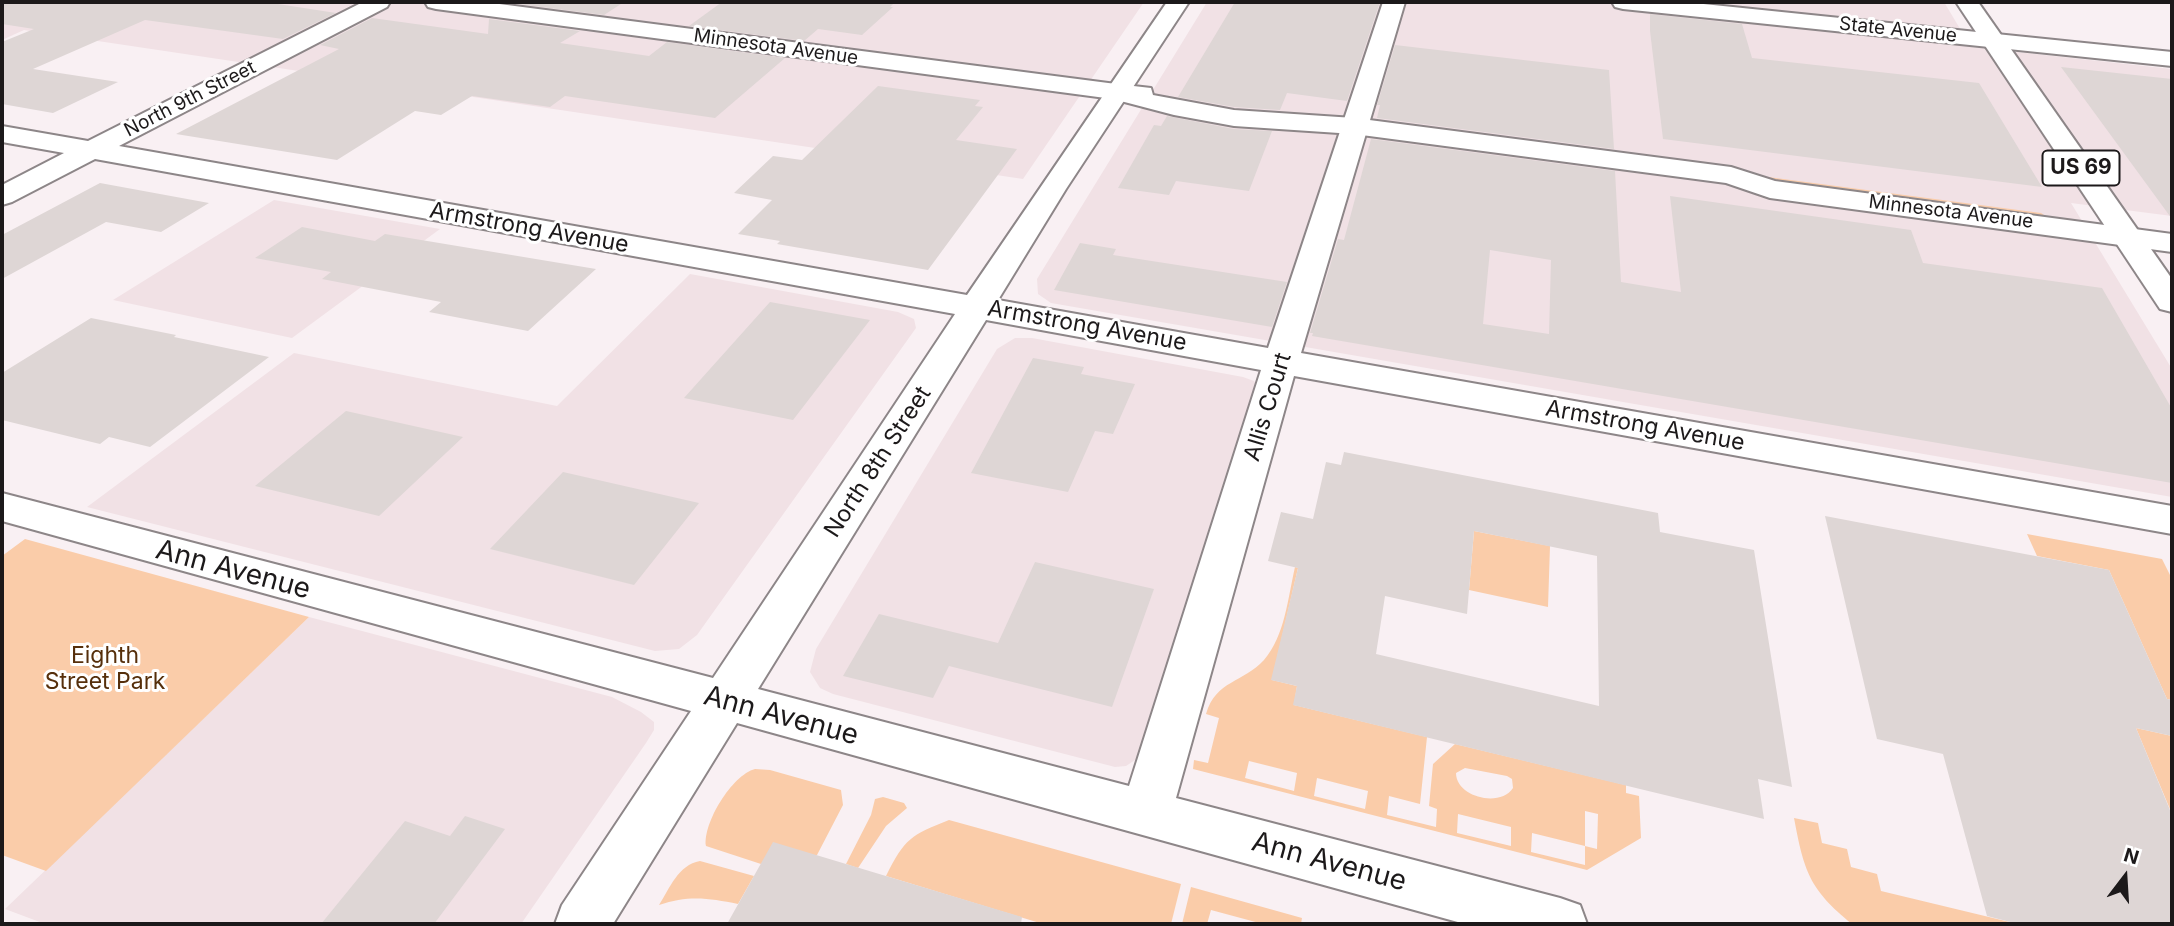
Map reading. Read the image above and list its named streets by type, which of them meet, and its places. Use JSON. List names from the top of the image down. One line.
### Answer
{"streets":{"street":["State Avenue","Minnesota Avenue","North 9th Street","US 69","Armstrong Avenue","Allis Court","North 8th Street","Ann Avenue"]},"crossings":[["State Avenue","US 69"],["Minnesota Avenue","US 69"],["Minnesota Avenue","Allis Court"],["Minnesota Avenue","North 8th Street"],["North 9th Street","Armstrong Avenue"],["Armstrong Avenue","Allis Court"],["Armstrong Avenue","North 8th Street"],["Allis Court","Ann Avenue"],["North 8th Street","Ann Avenue"]],"parks":["Eighth Street Park"],"north":"top"}
